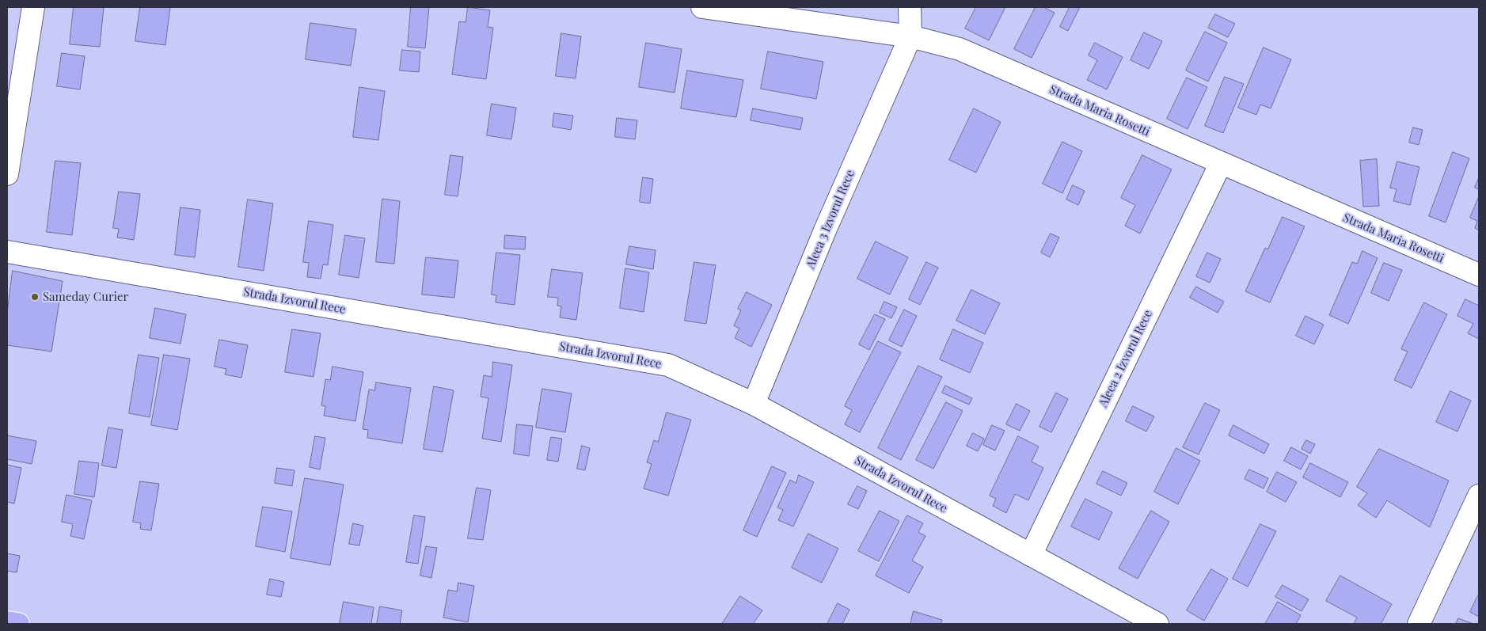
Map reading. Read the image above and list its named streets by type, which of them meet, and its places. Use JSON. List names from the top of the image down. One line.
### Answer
{"streets":{"street":["Strada Maria Rosetti","Aleea 3 Izvorul Rece","Strada Izvorul Rece","Aleea 2 Izvorul Rece"]},"crossings":[["Strada Maria Rosetti","Aleea 3 Izvorul Rece"],["Strada Maria Rosetti","Aleea 2 Izvorul Rece"],["Aleea 3 Izvorul Rece","Strada Izvorul Rece"],["Strada Izvorul Rece","Aleea 2 Izvorul Rece"]],"places":["Sameday Curier"]}
